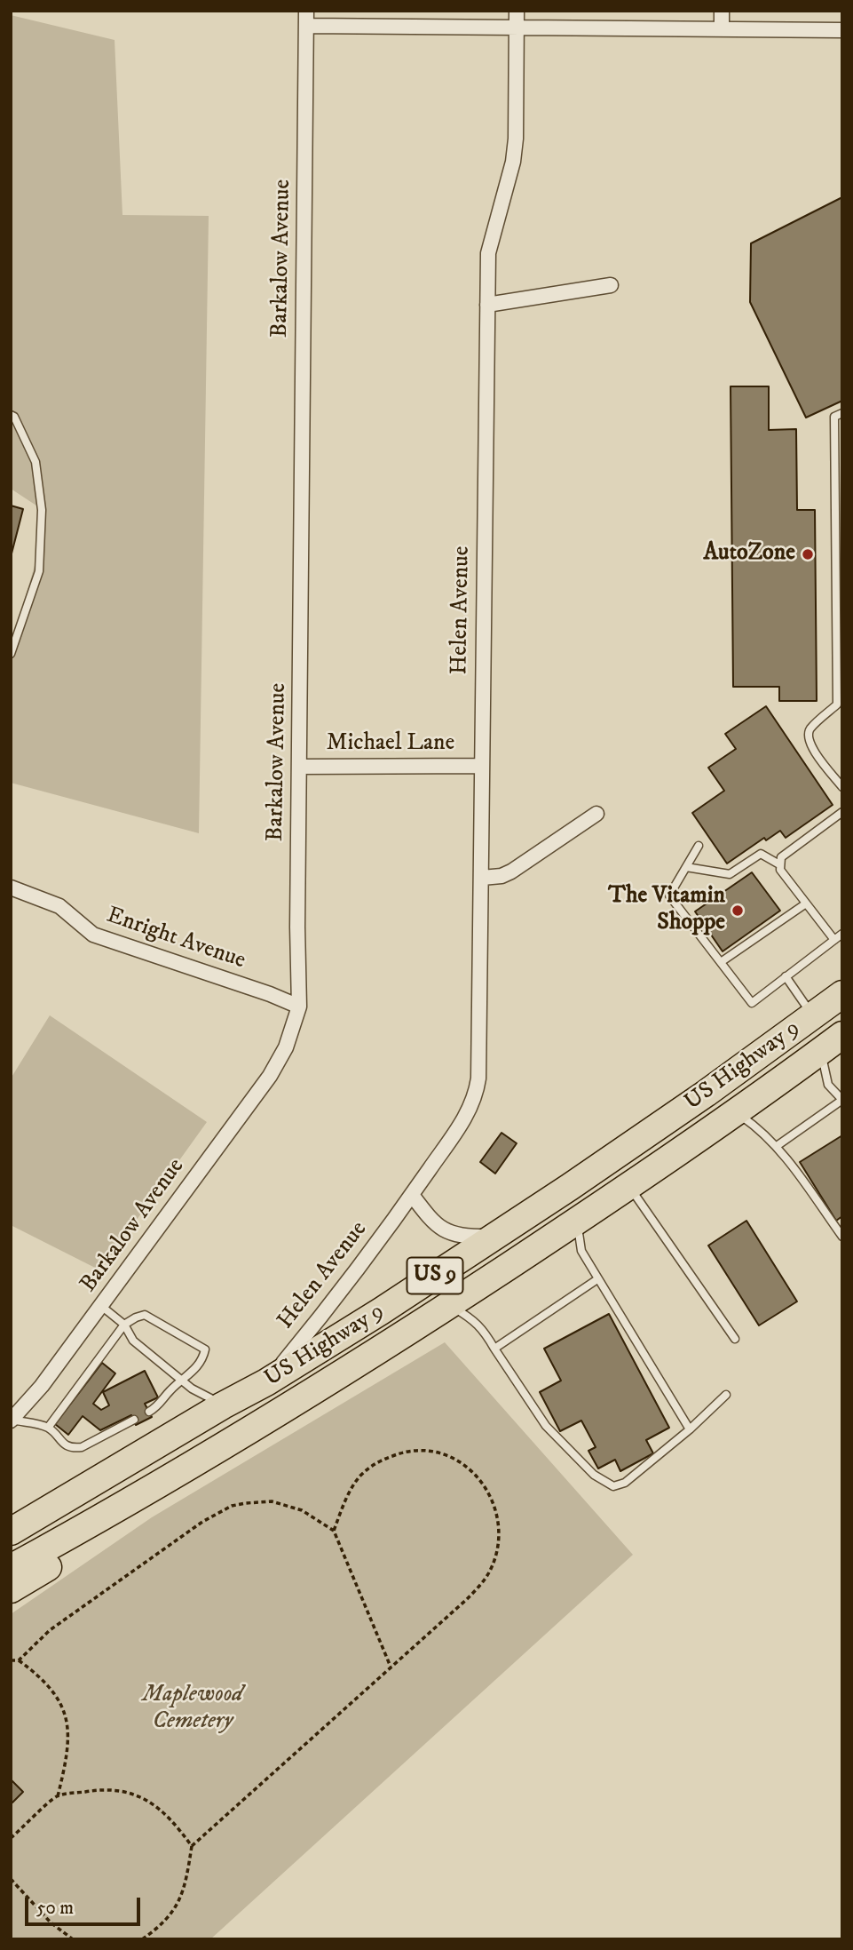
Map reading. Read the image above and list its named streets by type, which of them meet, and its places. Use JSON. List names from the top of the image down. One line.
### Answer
{"streets":{"highway":["US Highway 9","US 9"],"street":["Barkalow Avenue","Helen Avenue","Michael Lane","Enright Avenue"]},"crossings":[["Barkalow Avenue","Michael Lane"],["Barkalow Avenue","Enright Avenue"],["Helen Avenue","Michael Lane"],["Helen Avenue","US Highway 9"]],"parks":["Maplewood Cemetery"],"places":["AutoZone","The Vitamin Shoppe"],"scale_bar":"50 m"}
